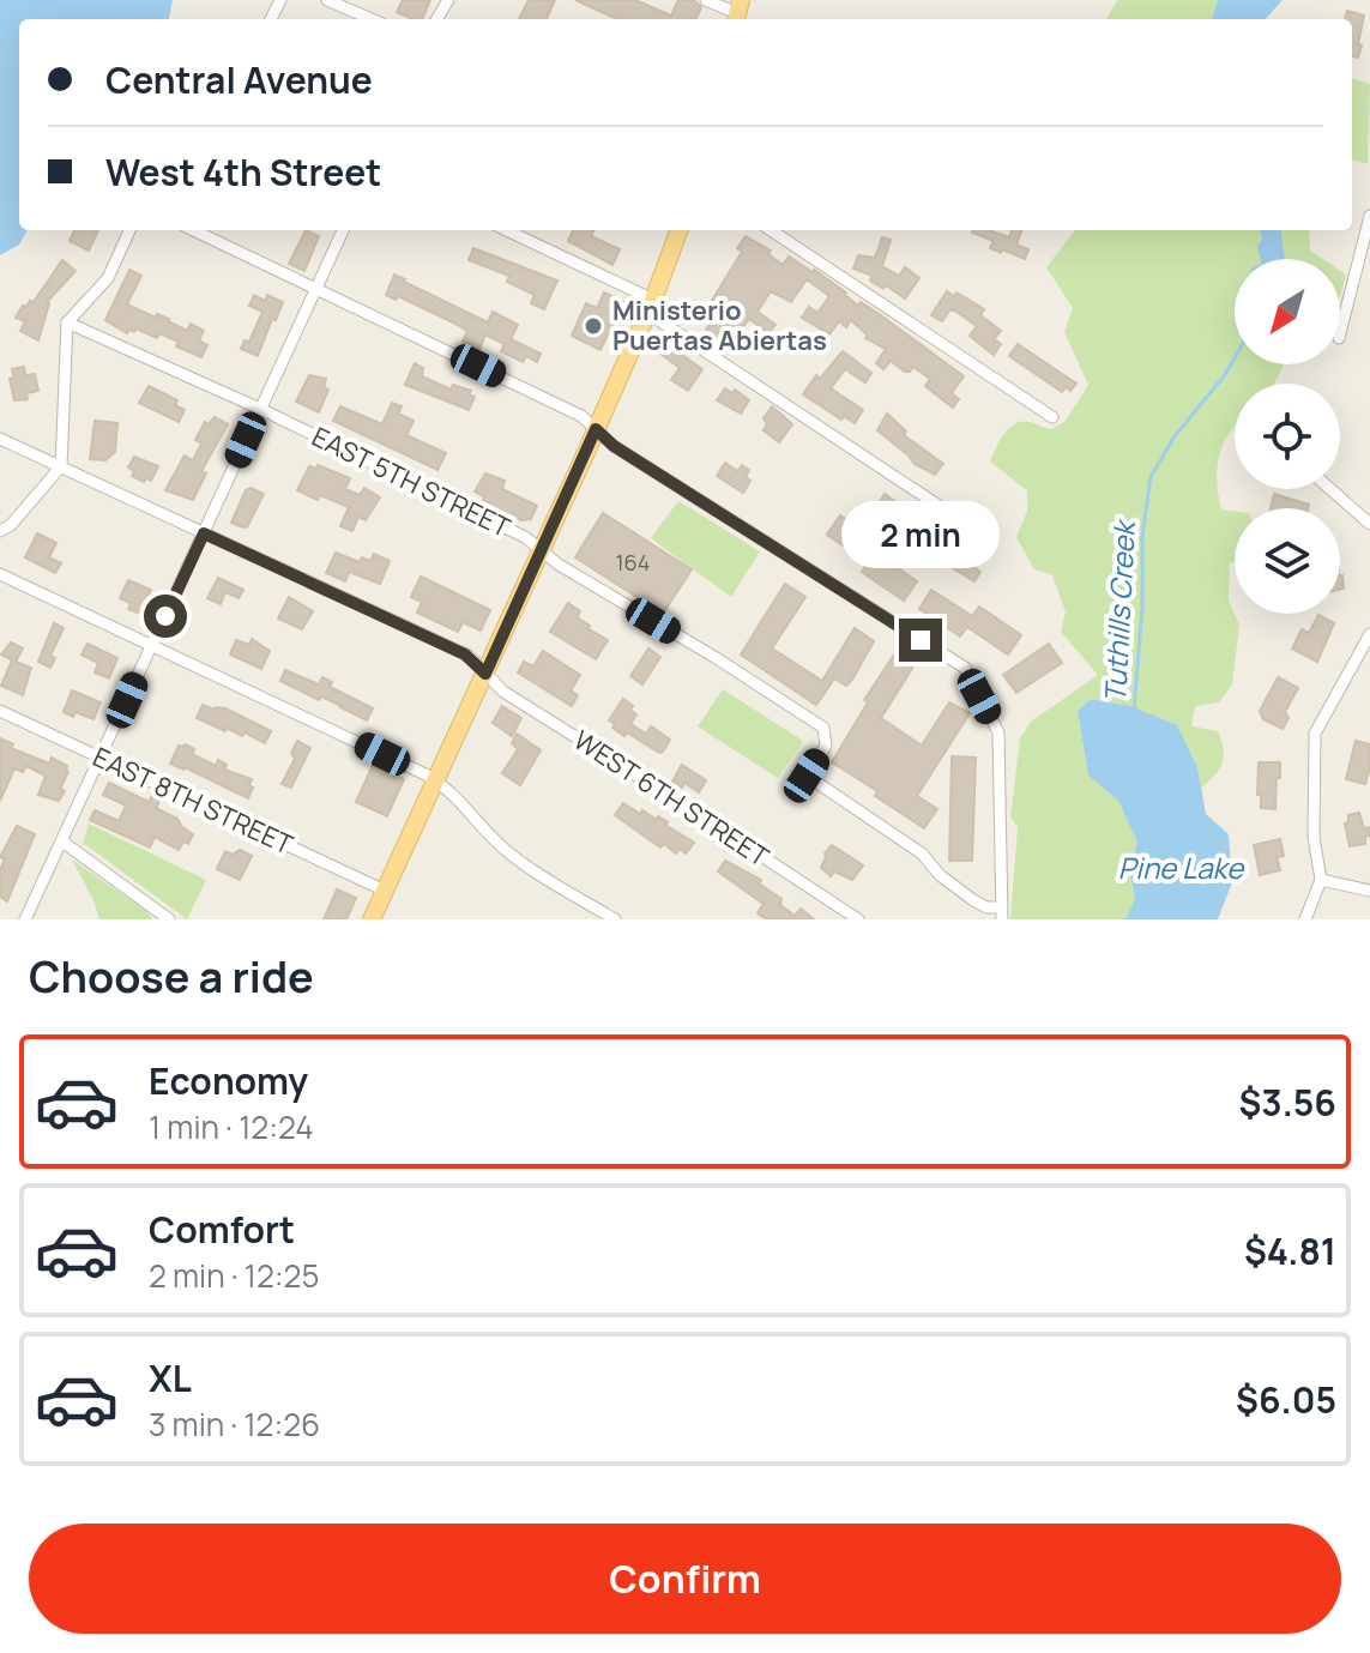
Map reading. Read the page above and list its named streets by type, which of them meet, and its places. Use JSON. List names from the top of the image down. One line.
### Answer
{"streets":{"street":["EAST 5TH STREET","WEST 6TH STREET","EAST 8TH STREET"]},"water":["Tuthills Creek","Pine Lake"],"places":["Ministerio Puertas Abiertas"],"house_numbers":["164"],"north":"bottom left","page":{"banner":["Central Avenue","West 4th Street"],"bubble":"2 min","heading":"Choose a ride","list":[{"name":"Economy","note":"1 min · 12:24","value":"$3.56"},{"name":"Comfort","note":"2 min · 12:25","value":"$4.81"},{"name":"XL","note":"3 min · 12:26","value":"$6.05"}],"buttons":"Confirm"}}
